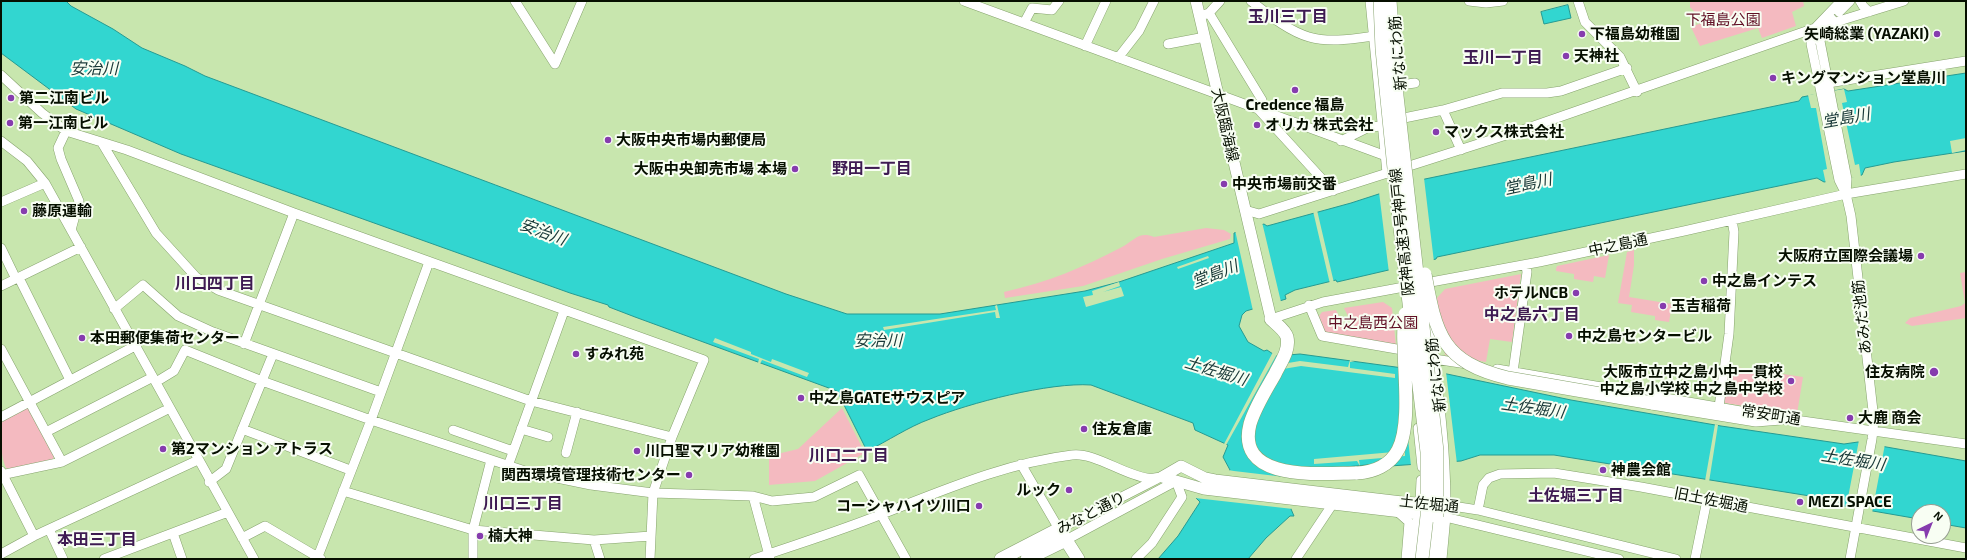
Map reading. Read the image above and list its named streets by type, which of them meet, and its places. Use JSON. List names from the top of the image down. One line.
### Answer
{"streets":{"highway":["阪神高速3号神戸線","みなと通り"],"main road":["新なにわ筋","大阪臨海線","土佐堀通"],"street":["中之島通","あみだ池筋","常安町通","旧土佐堀通"]},"crossings":[["新なにわ筋","阪神高速3号神戸線"],["新なにわ筋","中之島通"],["新なにわ筋","常安町通"],["新なにわ筋","土佐堀通"],["大阪臨海線","中之島通"],["阪神高速3号神戸線","中之島通"],["中之島通","あみだ池筋"],["あみだ池筋","常安町通"],["あみだ池筋","旧土佐堀通"],["旧土佐堀通","土佐堀通"],["土佐堀通","みなと通り"]],"districts":["玉川三丁目","玉川一丁目","野田一丁目","川口四丁目","中之島六丁目","川口二丁目","土佐堀三丁目","川口三丁目","本田三丁目"],"water":["安治川","堂島川","土佐堀川"],"parks":["下福島公園","中之島西公園"],"places":["下福島幼稚園","矢崎総業 (YAZAKI)","天神社","キングマンション堂島川","Credence 福島","第二江南ビル","第一江南ビル","オリカ 株式会社","マックス株式会社","大阪中央市場内郵便局","大阪中央卸売市場 本場","中央市場前交番","藤原運輸","大阪府立国際会議場","中之島インテス","ホテルNCB","玉吉稲荷","中之島センタービル","本田郵便集荷センター","すみれ苑","住友病院","大阪市立中之島小中一貫校 中之島小学校 中之島中学校","中之島GATEサウスピア","大鹿 商会","住友倉庫","第2マンション アトラス","川口聖マリア幼稚園","神農会館","関西環境管理技術センター","ルック","MEZI SPACE","コーシャハイツ川口","楠大神"],"north":"top right"}
